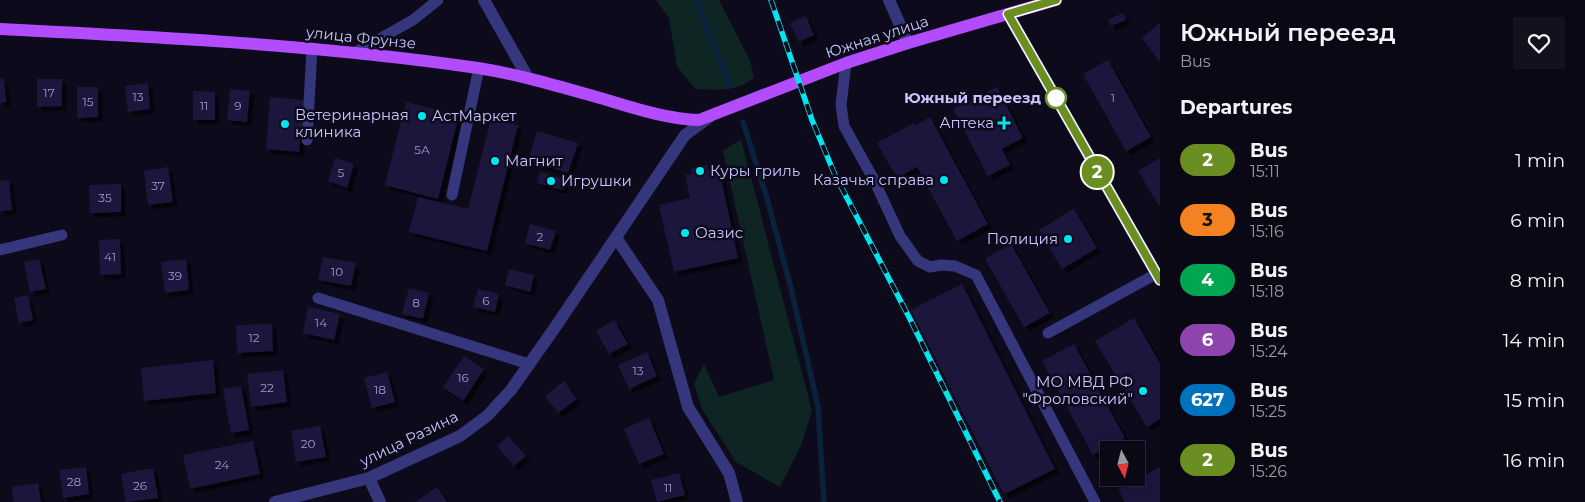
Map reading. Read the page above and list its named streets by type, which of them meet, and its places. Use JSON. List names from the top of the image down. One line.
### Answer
{"streets":{"main road":["Южная улица","улица Фрунзе"],"street":["улица Разина"]},"crossings":[["Южная улица","улица Фрунзе"],["Южная улица","улица Разина"],["улица Фрунзе","улица Разина"]],"places":{"other":["Южный переезд","АстМаркет","Ветеринарная клиника","Магнит","Куры гриль","Казачья справа","Игрушки","Оазис","Полиция","МО МВД РФ \"Фроловский\""],"health":["Аптека"]},"lines":["bus line 2"],"house_numbers":["17","13","1","15","11","9","5А","5","37","35","2","41","10","39","6","8","14","12","13","16","22","18","20","24","28","26","11"],"north":"bottom","page":{"on_map":"2","heading":[["Южный переезд","Bus"],"Departures"],"list":[{"mark":"2","name":"Bus","note":"15:11","value":"1 min"},{"mark":"3","name":"Bus","note":"15:16","value":"6 min"},{"mark":"4","name":"Bus","note":"15:18","value":"8 min"},{"mark":"6","name":"Bus","note":"15:24","value":"14 min"},{"mark":"627","name":"Bus","note":"15:25","value":"15 min"},{"mark":"2","name":"Bus","note":"15:26","value":"16 min"}]}}
